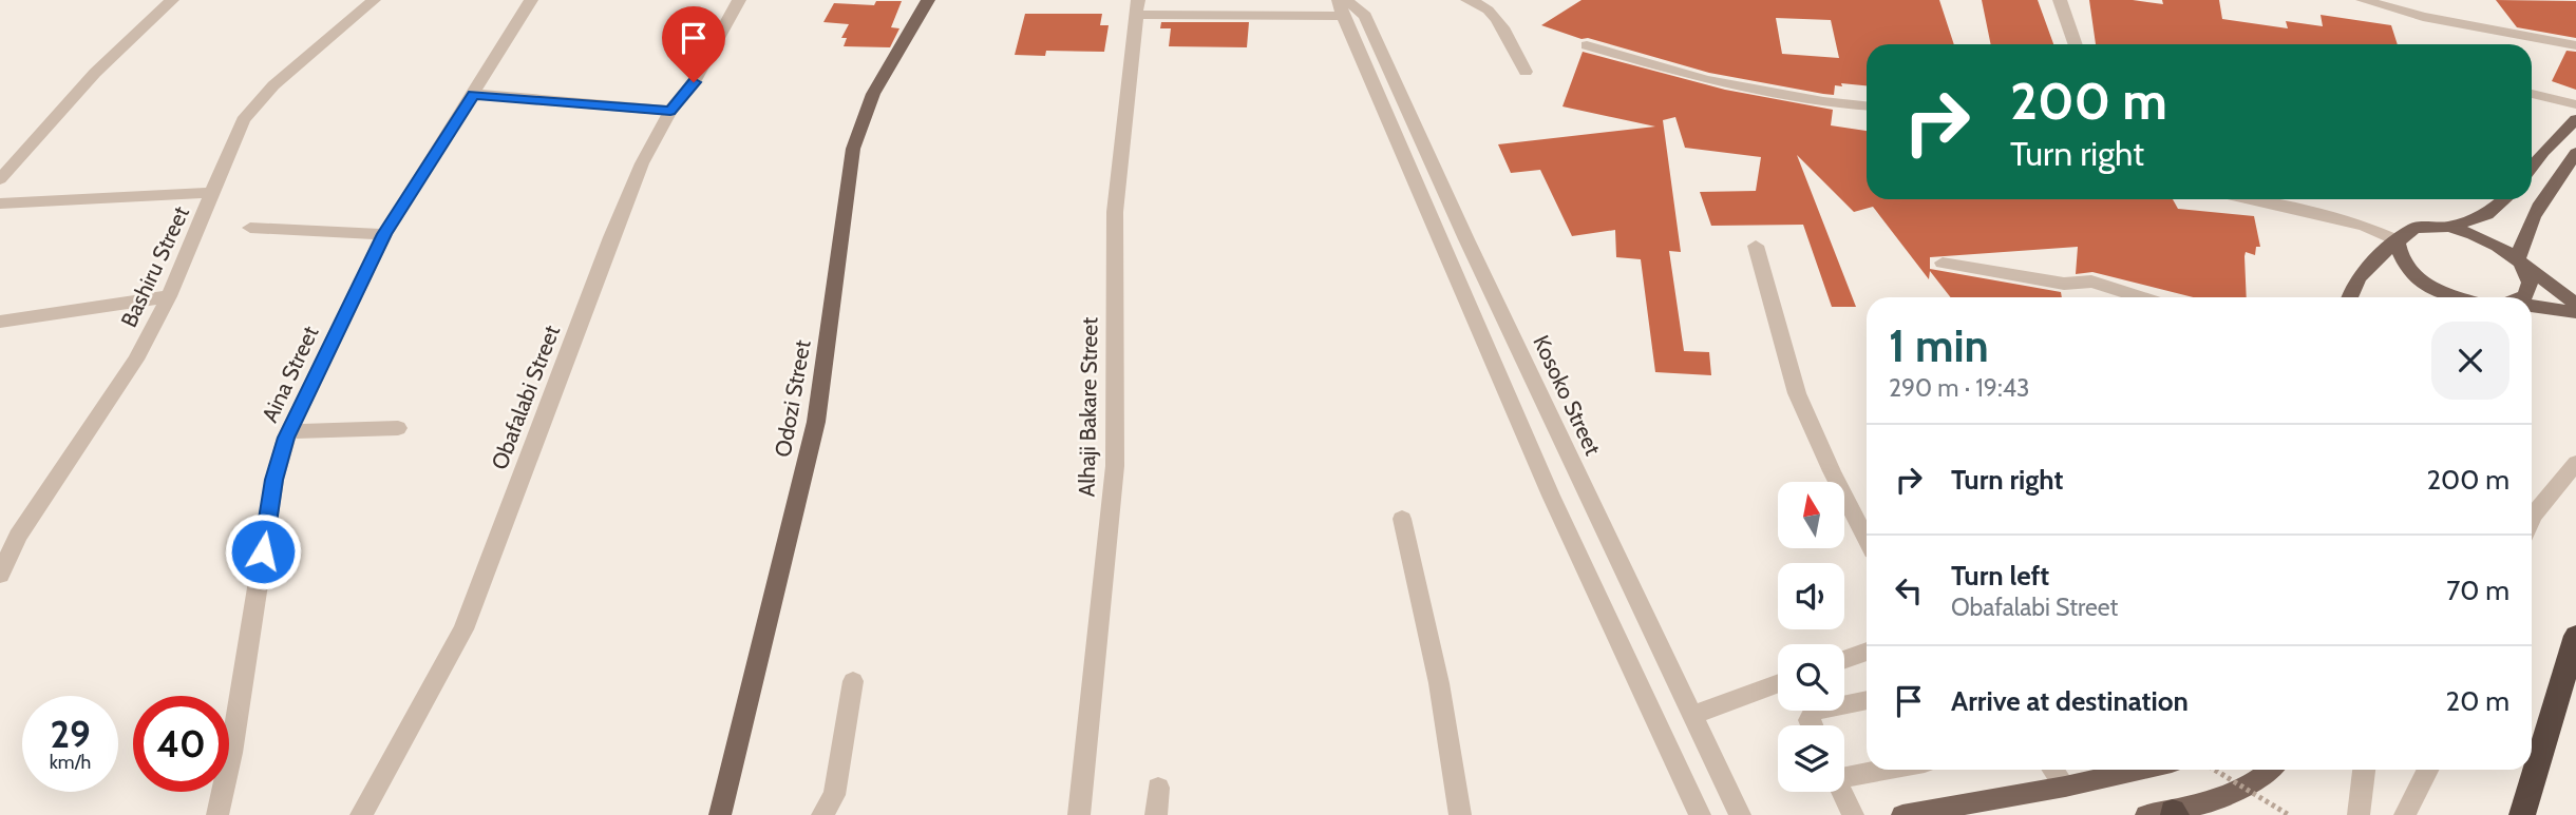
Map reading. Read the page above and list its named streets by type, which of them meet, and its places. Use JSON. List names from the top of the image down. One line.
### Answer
{"streets":{"main road":["Odozi Street"],"street":["Bashiru Street","Aina Street","Kosoko Street","Obafalabi Street","Alhaji Bakare Street"]},"north":"top","page":{"turn":["200 m","Turn right"],"heading":["1 min","290 m · 19:43"],"list":[{"name":"Turn right","value":"200 m"},{"name":"Turn left","note":"Obafalabi Street","value":"70 m"},{"name":"Arrive at destination","value":"20 m"}],"speed":"29 km/h","limit":"40"}}
